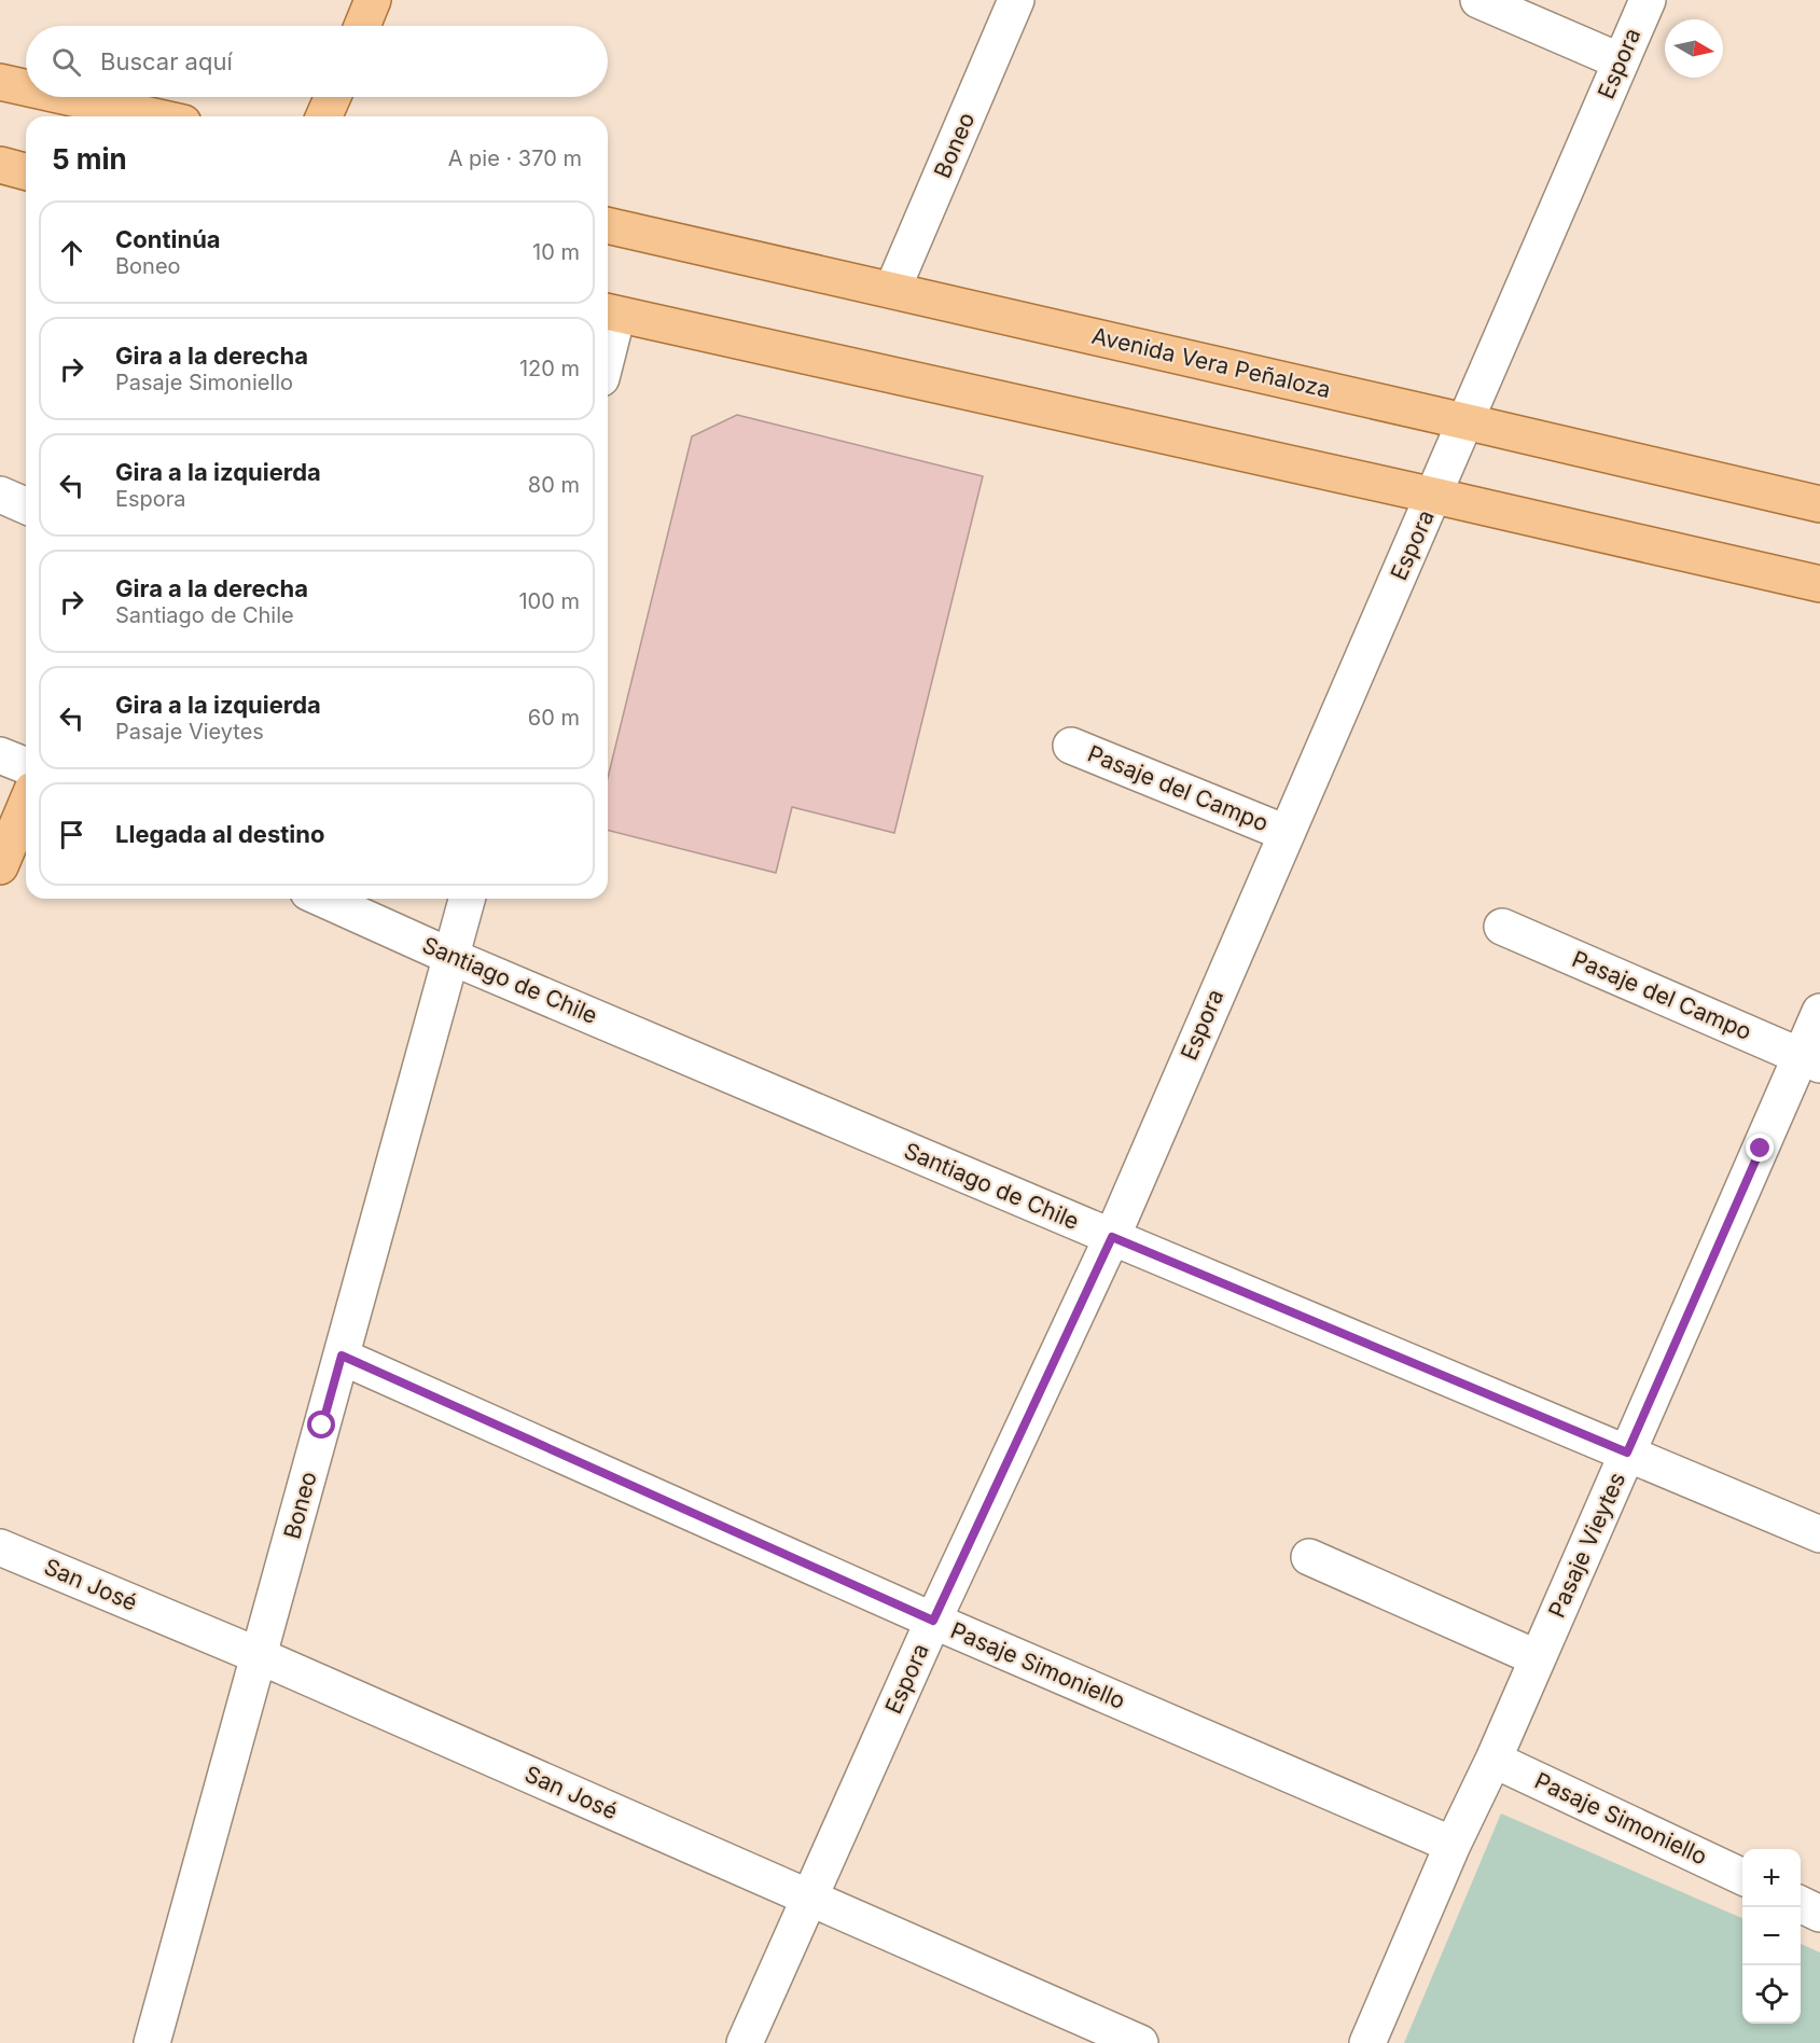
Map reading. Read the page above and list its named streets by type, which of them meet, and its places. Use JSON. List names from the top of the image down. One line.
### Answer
{"streets":{"main road":["Avenida Vera Peñaloza"],"street":["Espora","Boneo","Pasaje del Campo","Santiago de Chile","Pasaje Vieytes","San José","Pasaje Simoniello"]},"crossings":[["Espora","Avenida Vera Peñaloza"],["Espora","Pasaje del Campo"],["Espora","Santiago de Chile"],["Espora","San José"],["Espora","Pasaje Simoniello"],["Boneo","Avenida Vera Peñaloza"],["Boneo","Santiago de Chile"],["Boneo","San José"],["Boneo","Pasaje Simoniello"],["Pasaje del Campo","Pasaje Vieytes"],["Santiago de Chile","Pasaje Vieytes"],["Pasaje Vieytes","Pasaje Simoniello"]],"north":"right","page":{"search":"Buscar aquí","heading":["5 min","A pie · 370 m"],"list":[["Continúa","Boneo","10 m"],["Gira a la derecha","Pasaje Simoniello","120 m"],["Gira a la izquierda","Espora","80 m"],["Gira a la derecha","Santiago de Chile","100 m"],["Gira a la izquierda","Pasaje Vieytes","60 m"],"Llegada al destino"],"map_buttons":["+","−"]}}
